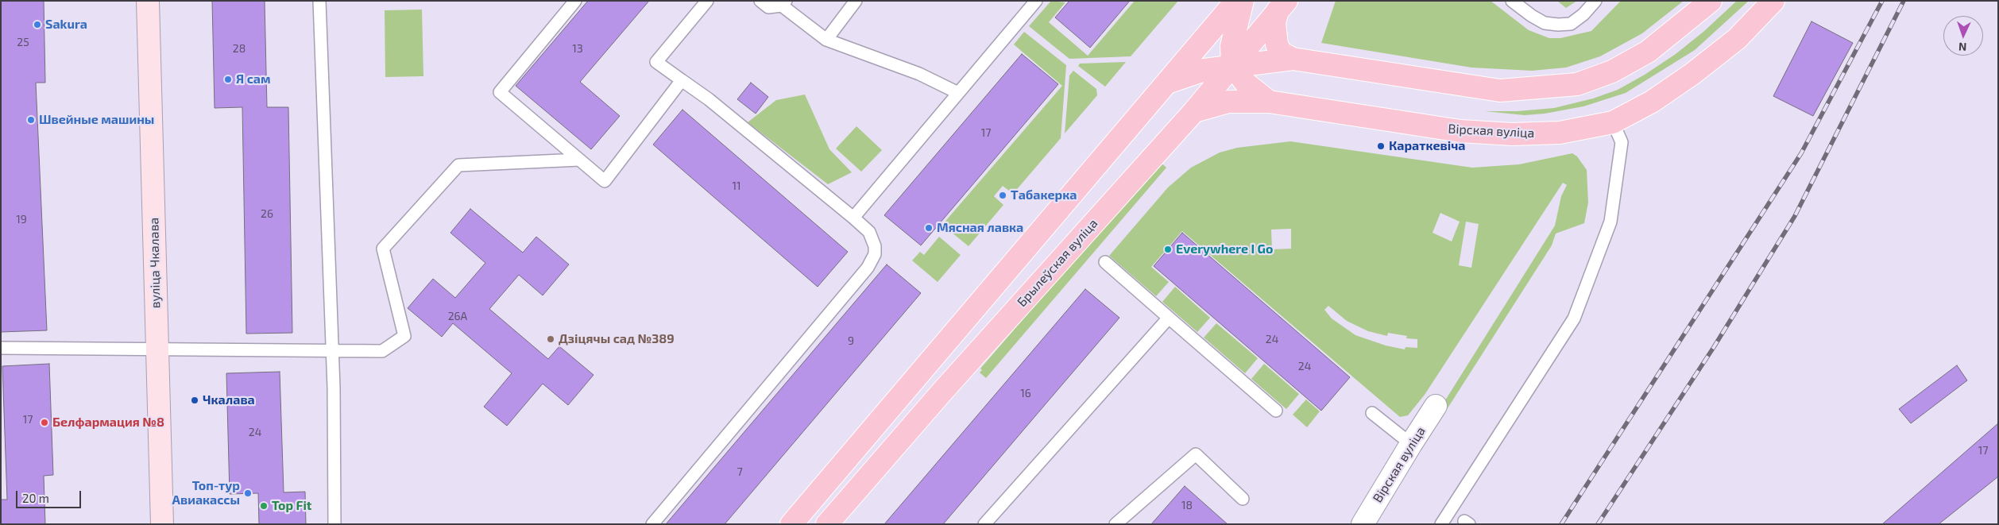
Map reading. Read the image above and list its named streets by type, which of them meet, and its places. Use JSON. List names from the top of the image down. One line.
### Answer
{"streets":{"main road":["Вірская вуліца","вуліца Чкалава","Брылеўская вуліца"]},"crossings":[["Вірская вуліца","Брылеўская вуліца"]],"places":["Sakura","Я сам","Швейные машины","Караткевіча","Табакерка","Мясная лавка","Everywhere I Go","Дзіцячы сад №389","Чкалава","Белфармация №8","Топ-тур Авиакассы","Top Fit"],"house_numbers":["25","28","13","17","11","26","19","26А","24","9","24","16","17","24","17","7","18"],"scale_bar":"20 m","north":"bottom"}
